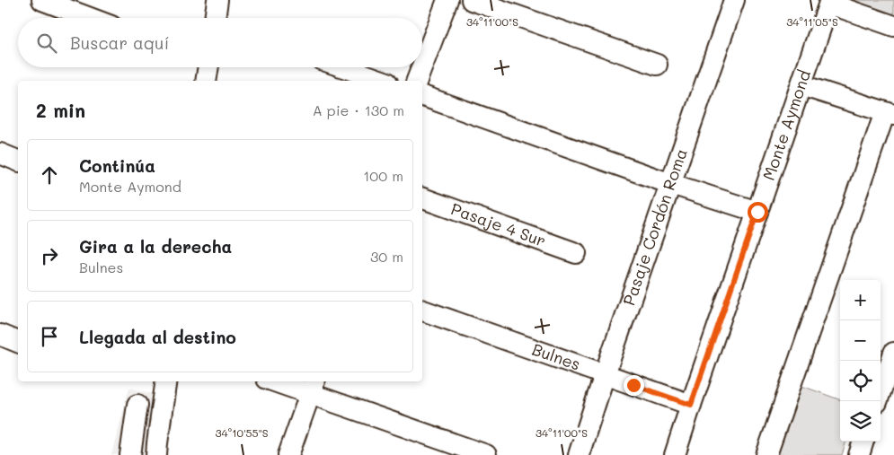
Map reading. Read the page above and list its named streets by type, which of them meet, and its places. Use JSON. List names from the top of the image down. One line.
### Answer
{"streets":{"street":["Monte Aymond","Pasaje 4 Sur","Pasaje Cordón Roma","Bulnes"]},"crossings":[["Monte Aymond","Bulnes"],["Pasaje Cordón Roma","Bulnes"]],"page":{"search":"Buscar aquí","heading":["2 min","A pie · 130 m"],"list":[["Continúa","Monte Aymond","100 m"],["Gira a la derecha","Bulnes","30 m"],"Llegada al destino"],"map_buttons":["+","−"]},"coordinates":["34°11'00\"S","34°11'05\"S","34°10'55\"S"]}
